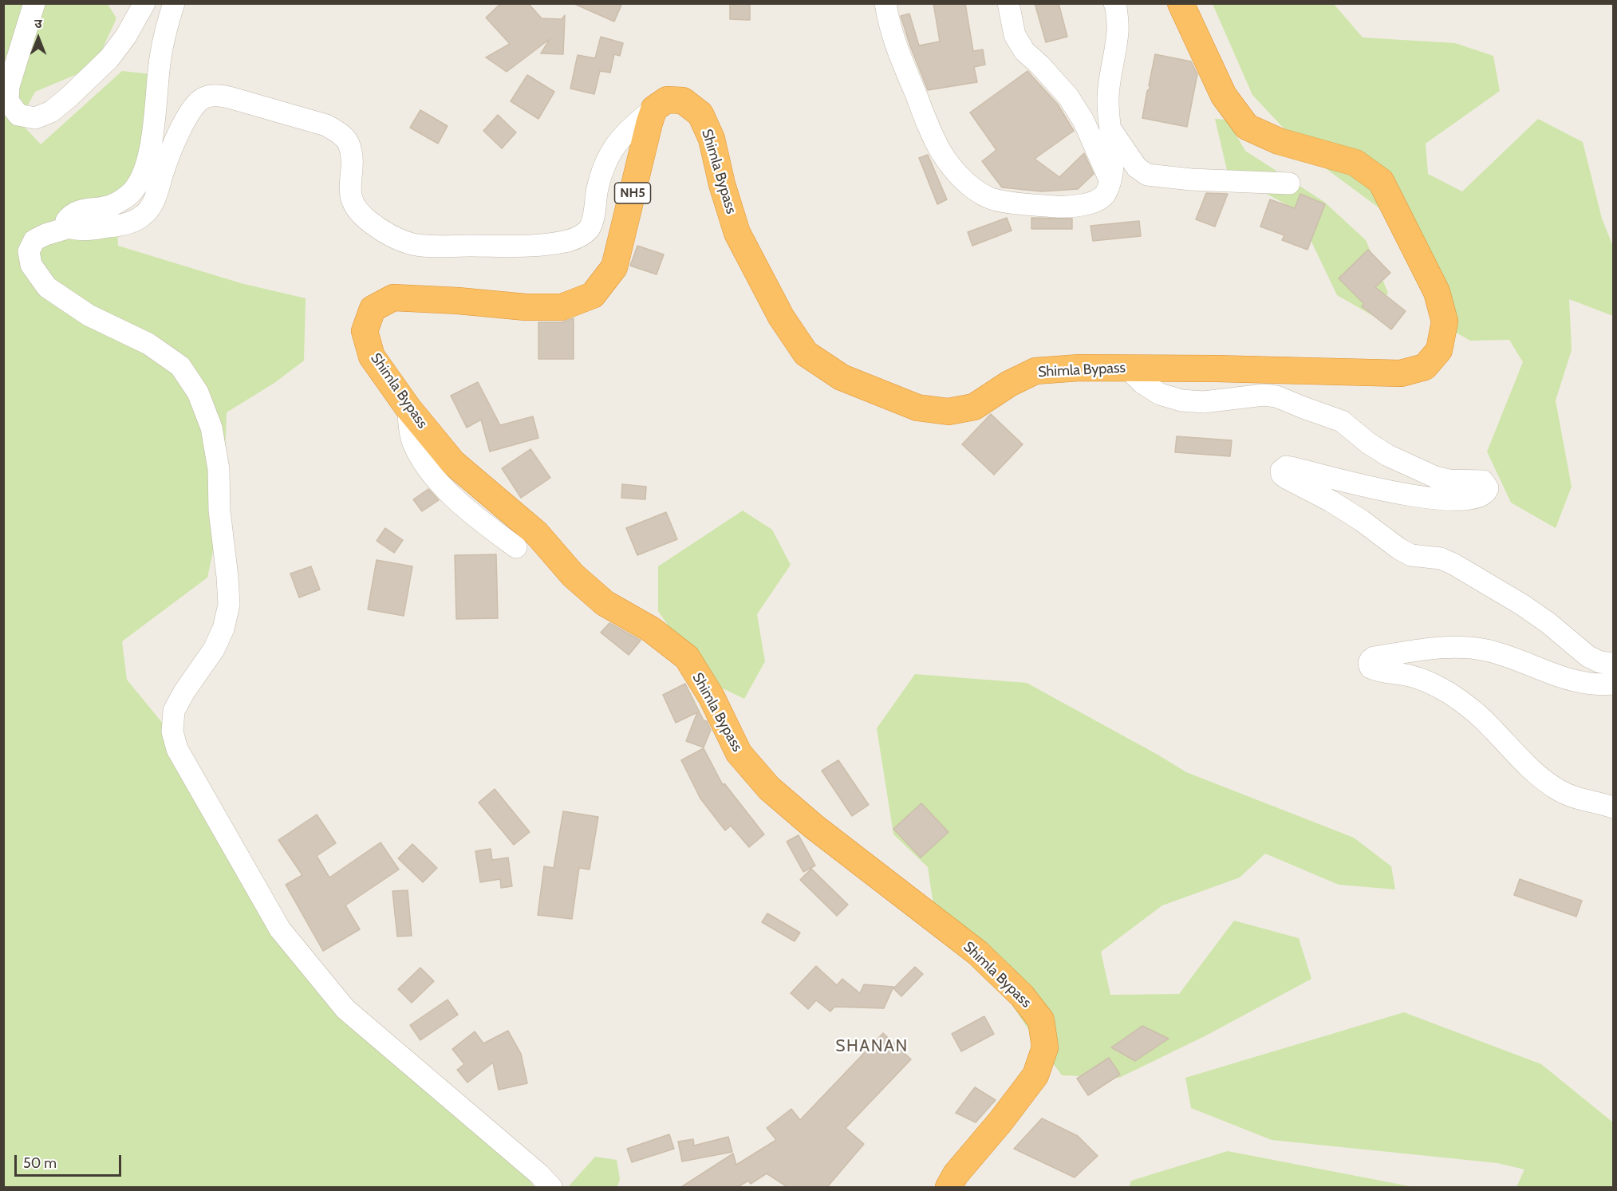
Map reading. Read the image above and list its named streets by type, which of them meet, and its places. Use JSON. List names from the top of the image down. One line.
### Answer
{"streets":{"highway":["Shimla Bypass","NH5"]},"districts":["SHANAN"],"scale_bar":"50 m","north":"top"}
